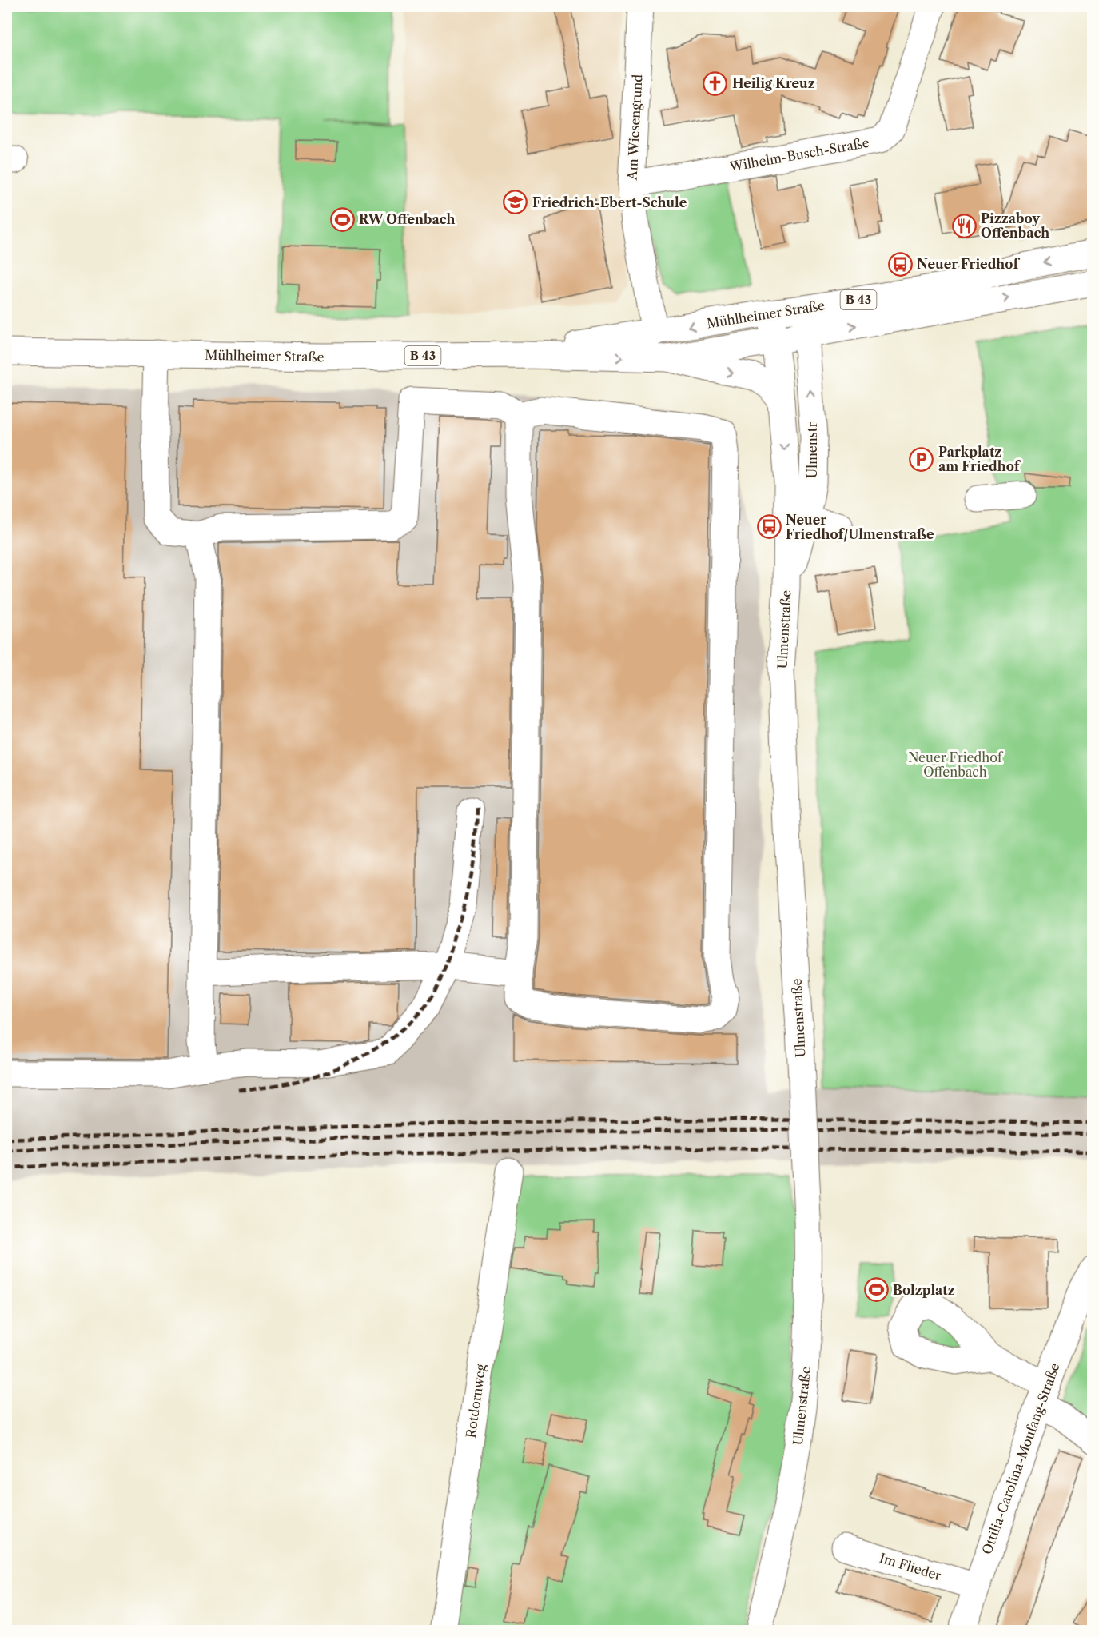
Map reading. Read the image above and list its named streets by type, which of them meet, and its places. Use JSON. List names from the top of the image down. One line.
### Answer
{"streets":{"street":["Am Wiesengrund","Wilhelm-Busch-Straße","B 43","Mühlheimer Straße","Ulmenstr","Ulmenstraße","Rotdornweg","Ottilia-Carolina-Moufang-Straße","Im Flieder"]},"crossings":[["Am Wiesengrund","Wilhelm-Busch-Straße"],["Am Wiesengrund","Mühlheimer Straße"],["Mühlheimer Straße","Ulmenstr"],["Mühlheimer Straße","Ulmenstraße"],["Ulmenstr","Ulmenstraße"],["Ottilia-Carolina-Moufang-Straße","Im Flieder"]],"one_way":["Ulmenstr"],"parks":["Neuer Friedhof Offenbach"],"places":{"church":["Heilig Kreuz"],"school or university":["Friedrich-Ebert-Schule"],"sports":["RW Offenbach","Bolzplatz"],"restaurant":["Pizzaboy Offenbach"],"bus stop":["Neuer Friedhof","Neuer Friedhof/Ulmenstraße"],"parking":["Parkplatz am Friedhof"]}}
